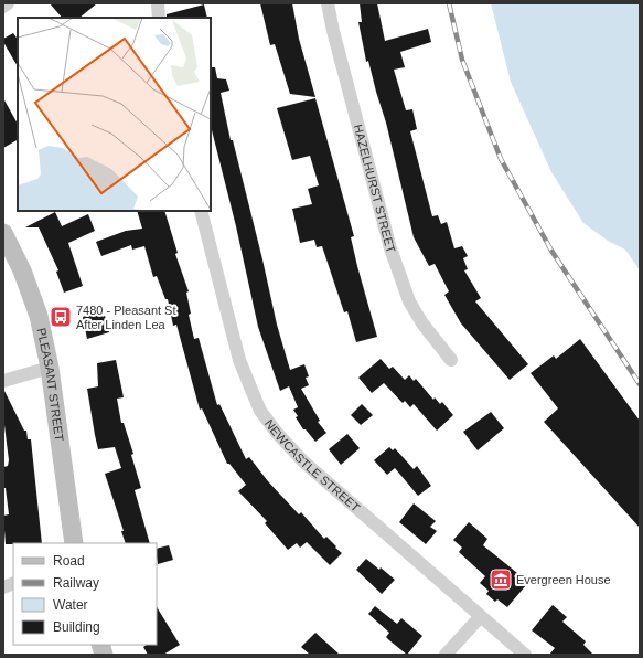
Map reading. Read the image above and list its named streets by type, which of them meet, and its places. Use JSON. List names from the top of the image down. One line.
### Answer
{"streets":{"main road":["PLEASANT STREET"],"street":["HAZELHURST STREET","NEWCASTLE STREET"]},"places":{"bus stop":["7480 - Pleasant St After Linden Lea"],"museum":["Evergreen House"]},"legend":["Road","Railway","Water","Building"]}
